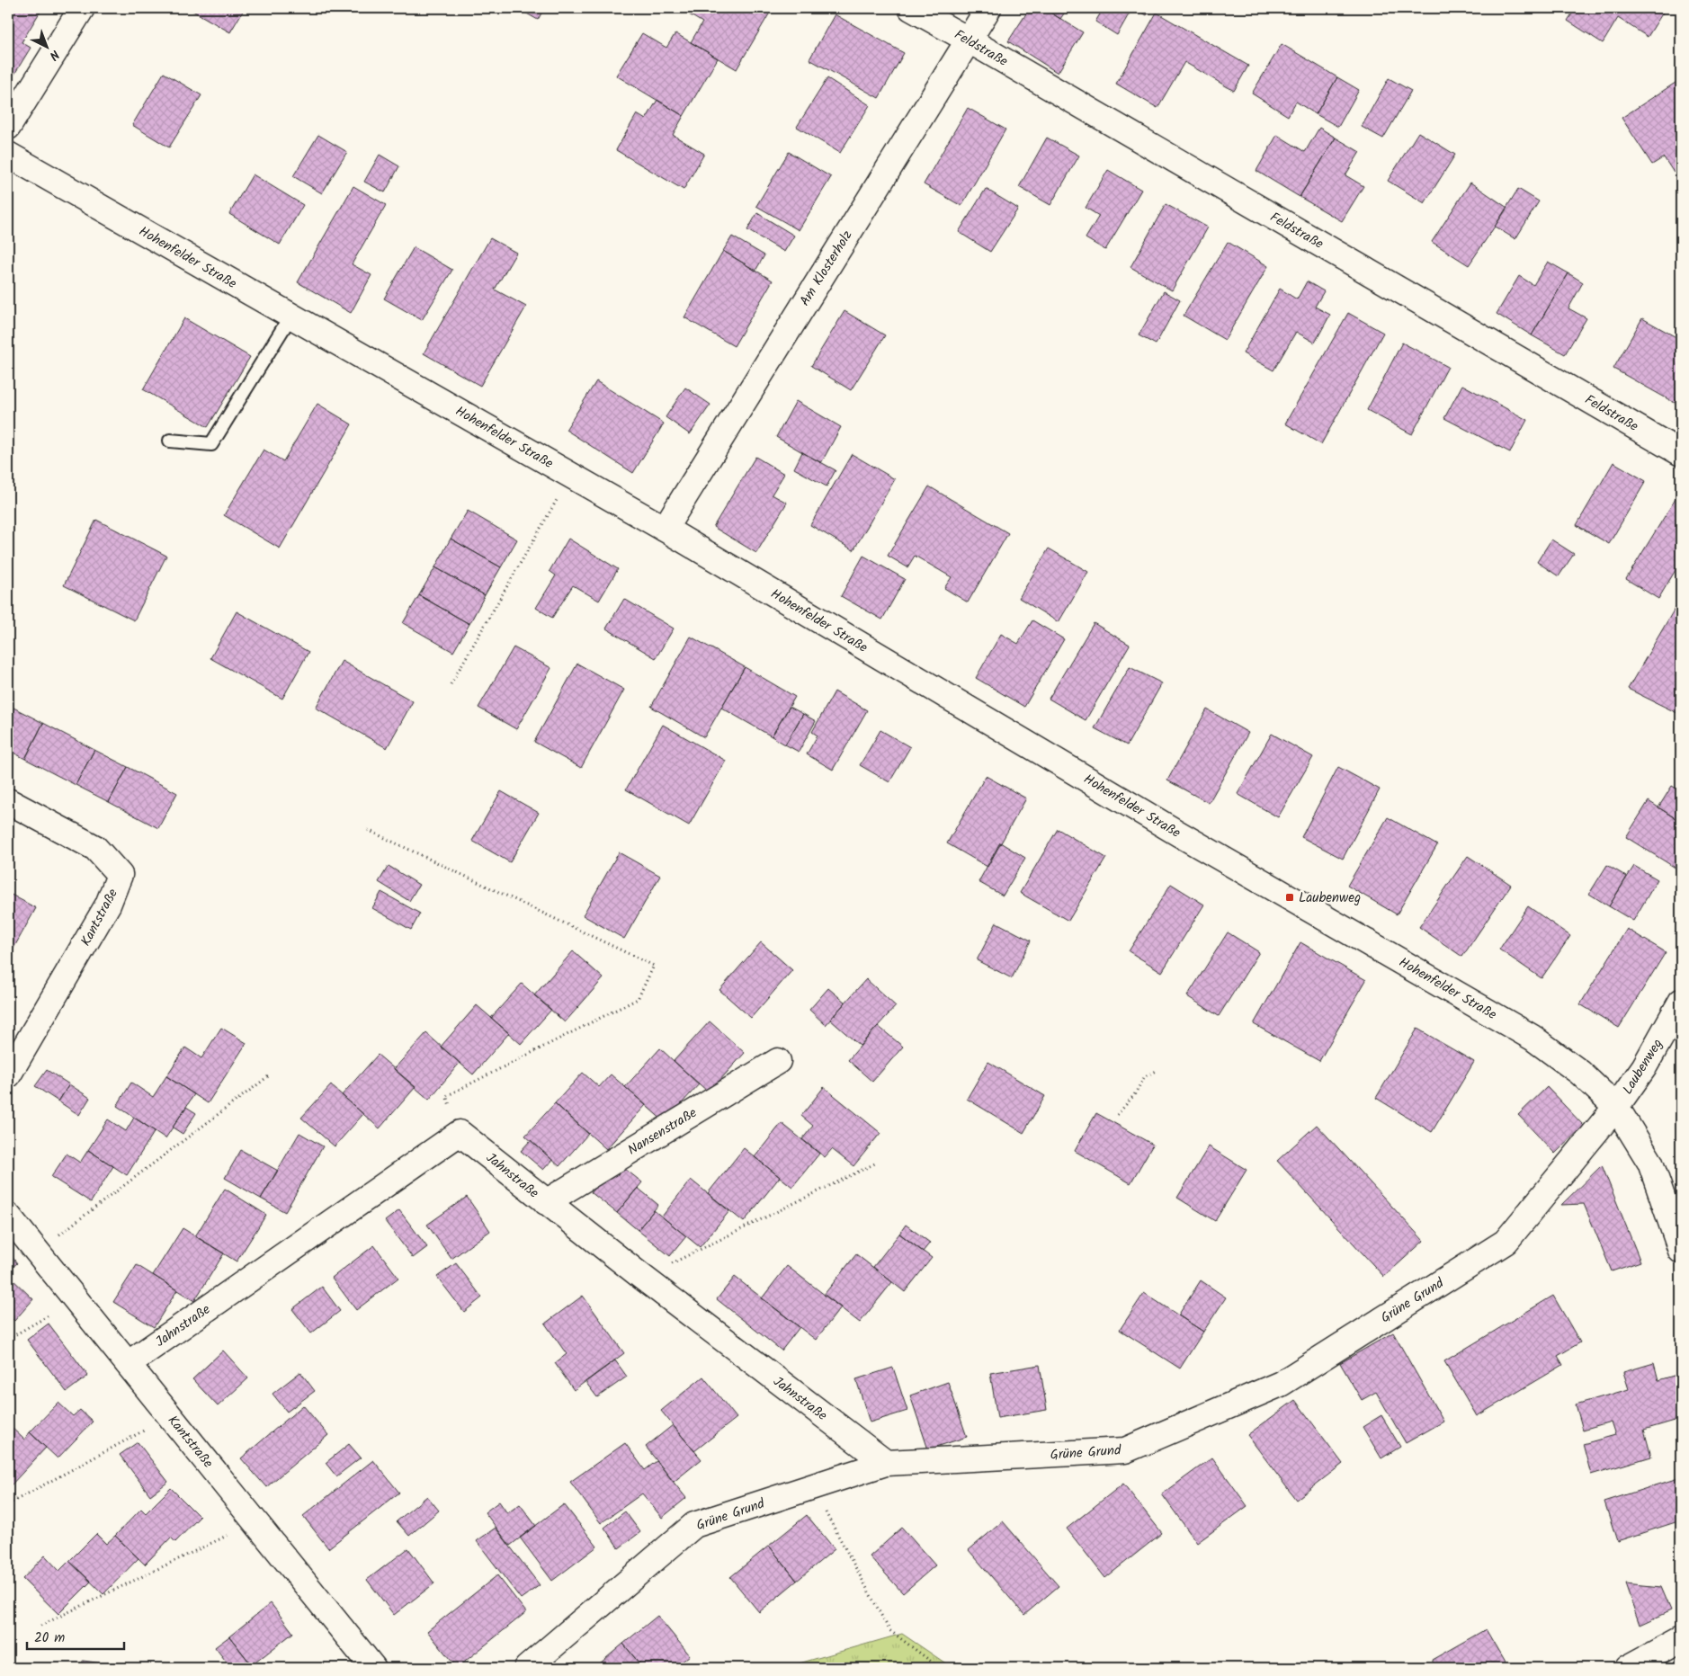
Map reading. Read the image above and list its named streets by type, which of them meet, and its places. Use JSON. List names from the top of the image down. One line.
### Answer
{"streets":{"street":["Feldstraße","Hohenfelder Straße","Am Klosterholz","Kantstraße","Laubenweg","Nansenstraße","Jahnstraße","Grüne Grund"]},"crossings":[["Feldstraße","Am Klosterholz"],["Hohenfelder Straße","Am Klosterholz"],["Hohenfelder Straße","Laubenweg"],["Hohenfelder Straße","Grüne Grund"],["Kantstraße","Jahnstraße"],["Laubenweg","Grüne Grund"],["Nansenstraße","Jahnstraße"],["Jahnstraße","Grüne Grund"]],"places":{"transit":["Laubenweg"]},"scale_bar":"20 m","north":"bottom right"}
